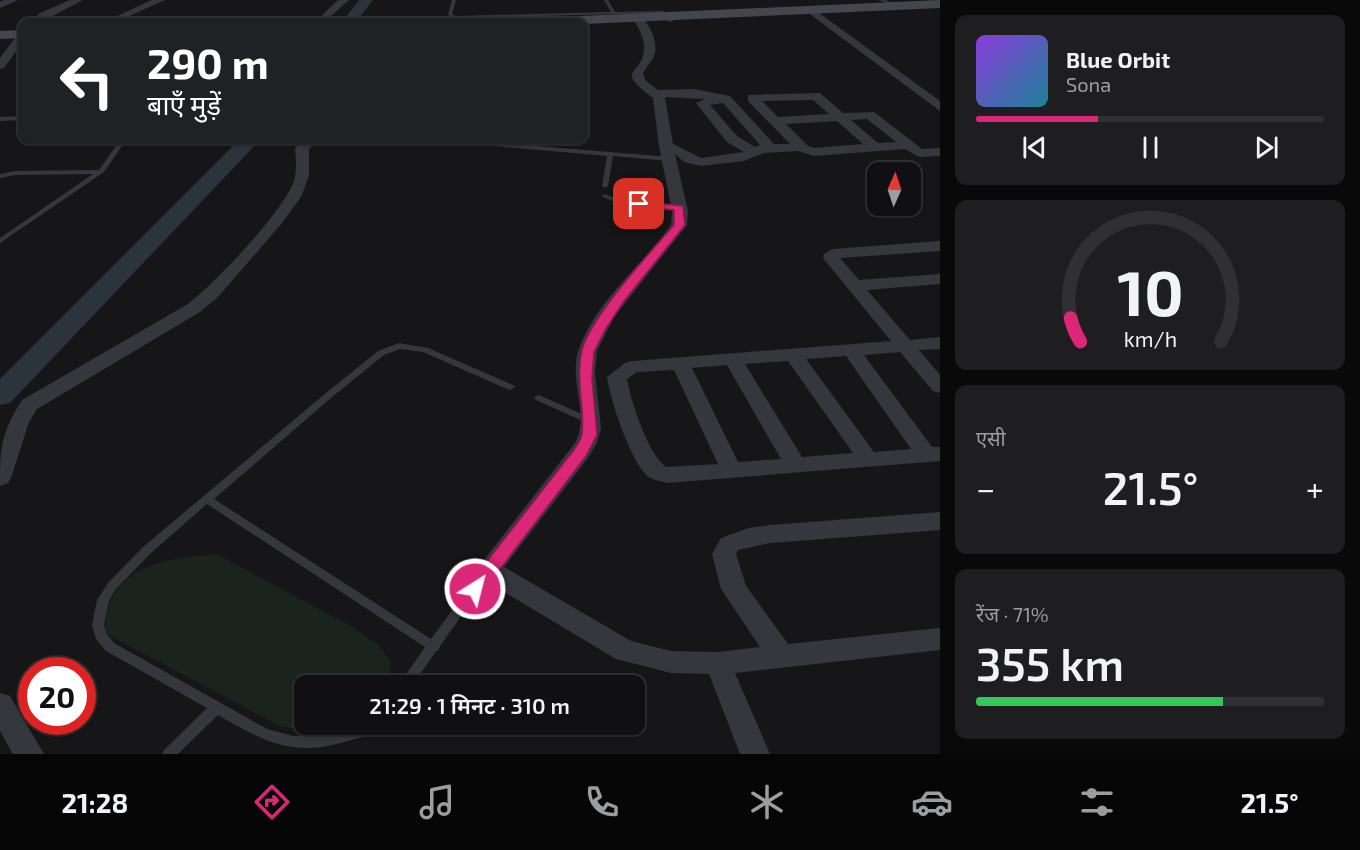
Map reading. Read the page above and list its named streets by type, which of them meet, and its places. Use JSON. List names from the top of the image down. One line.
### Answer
{"north":"top","page":{"turn":["290 m","बाएँ मुड़ें"],"song":["Blue Orbit","Sona"],"tile":["एसी",["रेंज · 71%","355 km"]],"heat":["−","21.5°","+"],"limit":"20","trip":"21:29 · 1 मिनट · 310 m","tabs":["21:28","21.5°"],"gauge":["10","km/h"]}}
